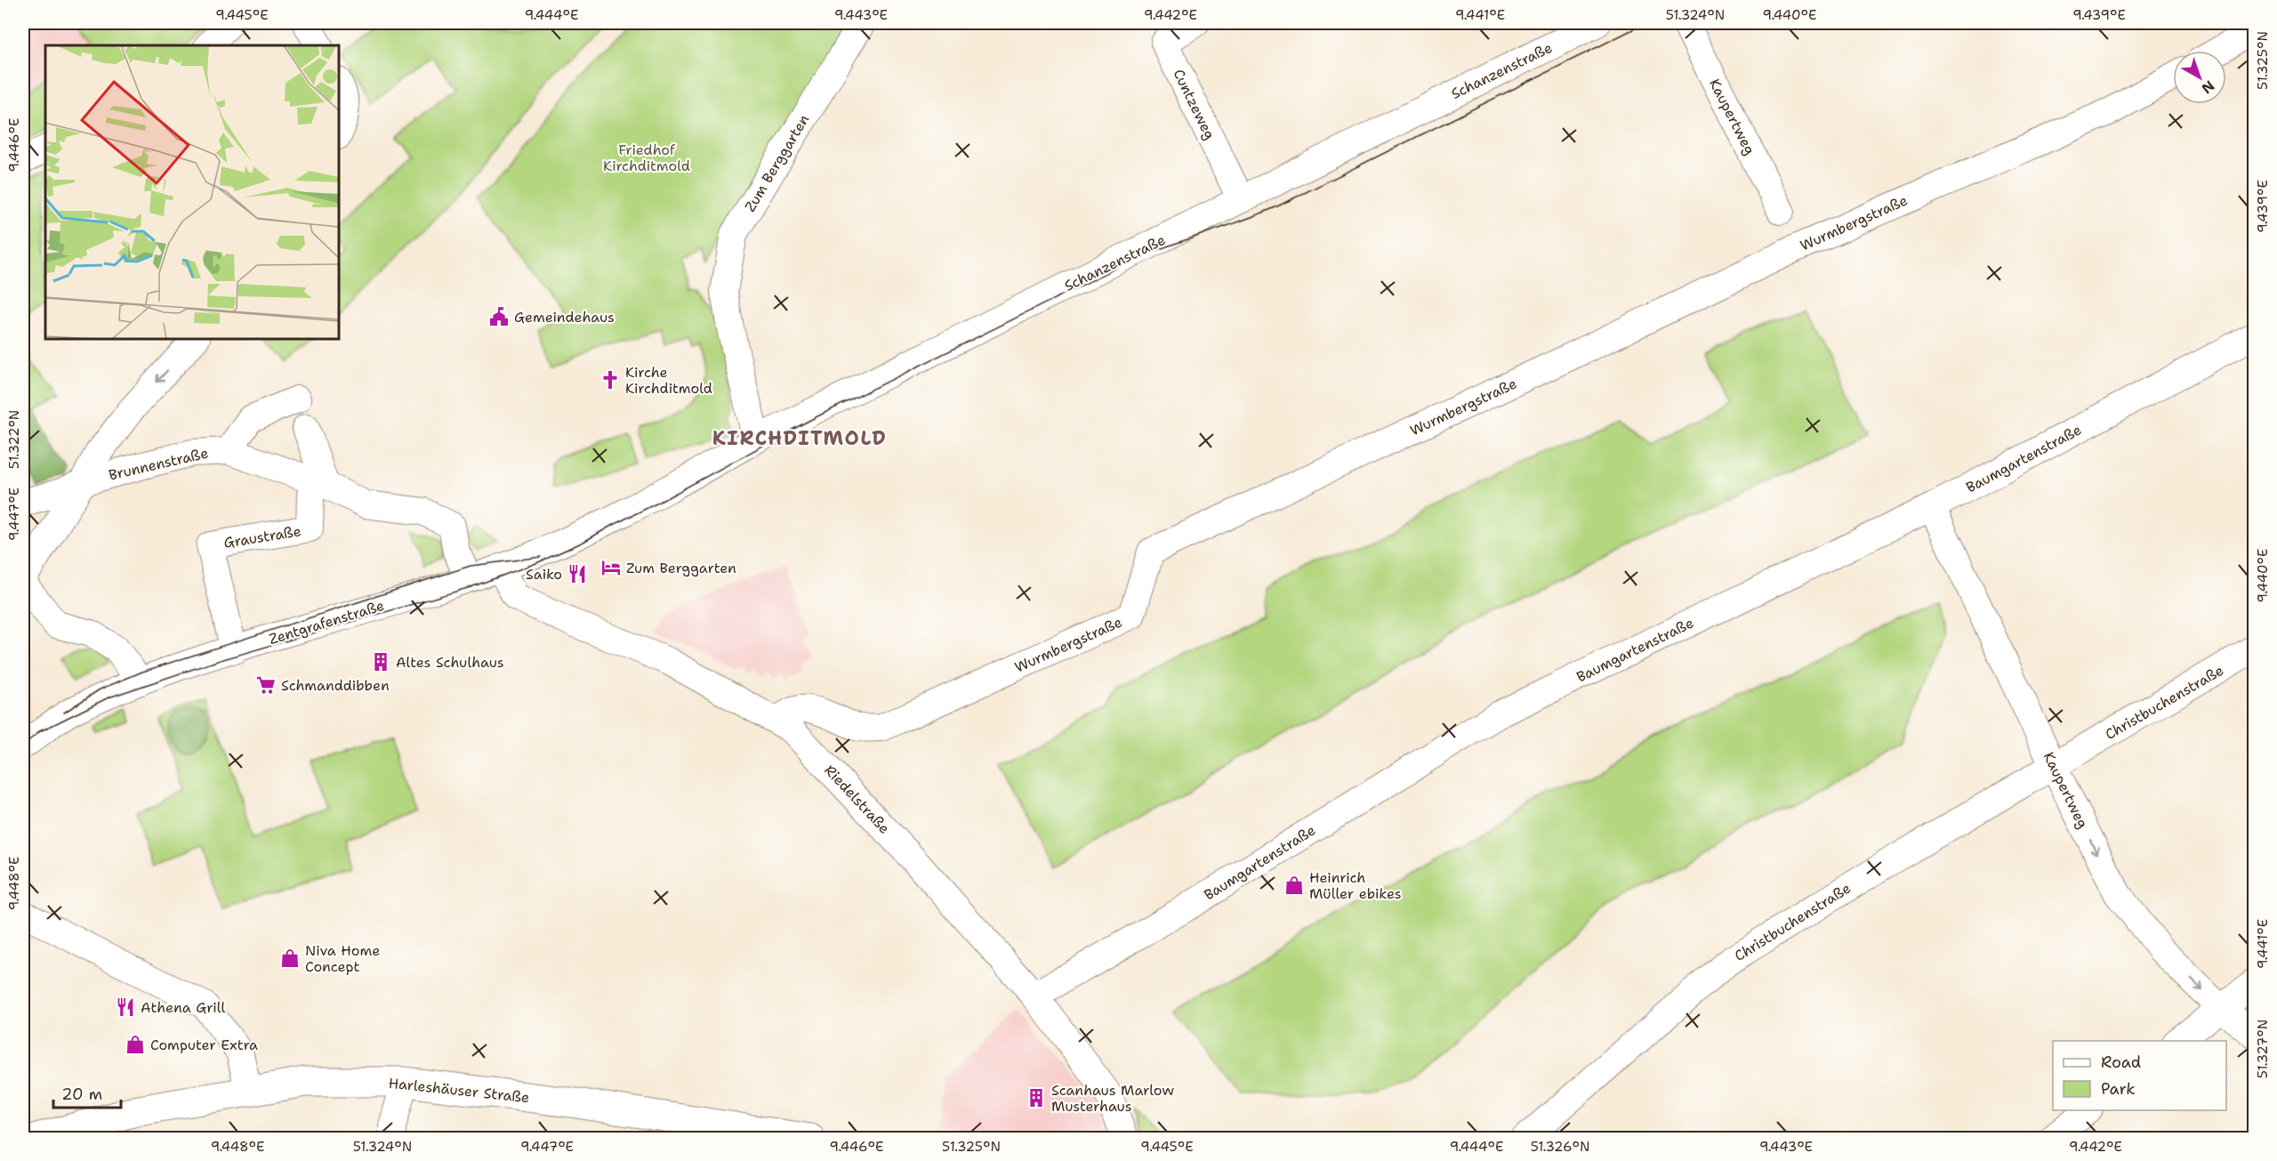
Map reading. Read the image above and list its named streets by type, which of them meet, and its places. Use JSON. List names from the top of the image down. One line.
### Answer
{"streets":{"main road":["Harleshäuser Straße"],"street":["Schanzenstraße","Cuntzeweg","Kaupertweg","Zum Berggarten","Wurmbergstraße","Baumgartenstraße","Brunnenstraße","Graustraße","Zentgrafenstraße","Christbuchenstraße","Riedelstraße"]},"crossings":[["Schanzenstraße","Cuntzeweg"],["Schanzenstraße","Zum Berggarten"],["Schanzenstraße","Zentgrafenstraße"],["Kaupertweg","Baumgartenstraße"],["Kaupertweg","Christbuchenstraße"],["Wurmbergstraße","Riedelstraße"],["Baumgartenstraße","Riedelstraße"],["Brunnenstraße","Graustraße"],["Brunnenstraße","Zentgrafenstraße"],["Graustraße","Zentgrafenstraße"],["Zentgrafenstraße","Riedelstraße"]],"districts":["KIRCHDITMOLD"],"parks":["Friedhof Kirchditmold"],"places":{"public building":["Gemeindehaus"],"church":["Kirche Kirchditmold"],"hotel":["Zum Berggarten"],"restaurant":["Saiko","Athena Grill"],"building":["Altes Schulhaus","Scanhaus Marlow Musterhaus"],"supermarket":["Schmanddibben"],"shop":["Heinrich Müller ebikes","Niva Home Concept","Computer Extra"]},"legend":["Road","Park"],"scale_bar":"20 m","north":"bottom right","coordinates":["9.445°E","9.444°E","9.443°E","9.442°E","9.441°E","51.324°N","9.440°E","9.439°E","51.325°N","9.446°E","51.322°N","9.447°E","9.448°E","51.327°N","51.326°N"]}
